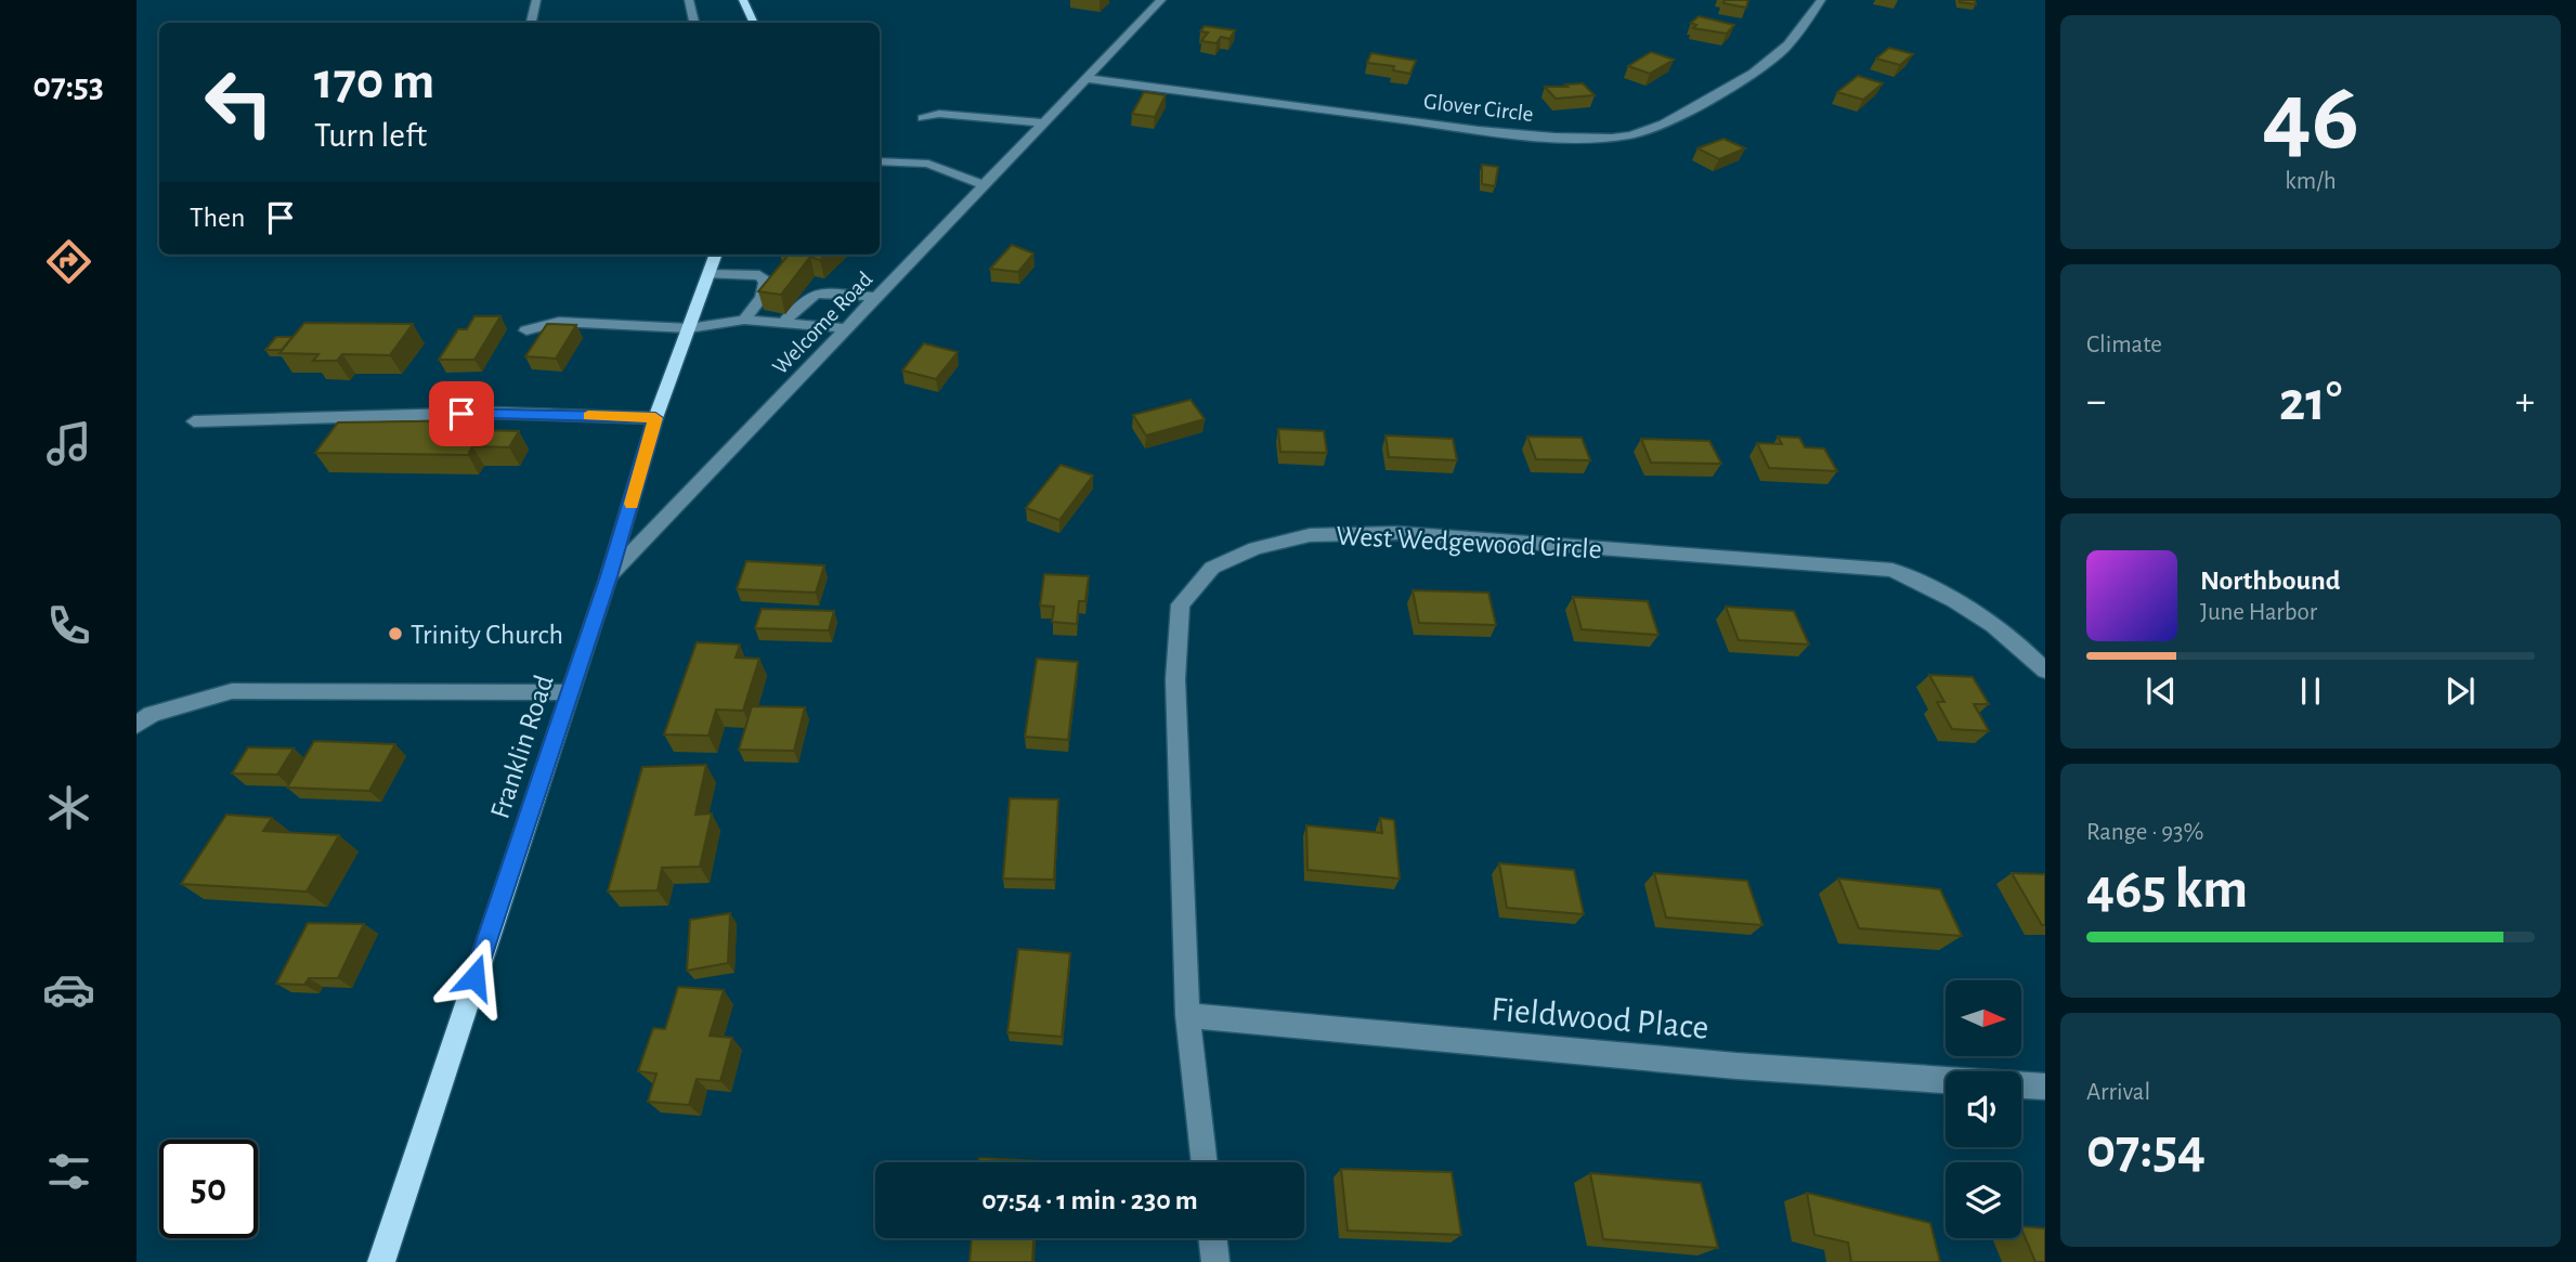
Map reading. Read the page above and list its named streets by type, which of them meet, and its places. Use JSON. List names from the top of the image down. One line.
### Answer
{"streets":{"main road":["Franklin Road"],"street":["Glover Circle","Welcome Road","West Wedgewood Circle","Fieldwood Place"]},"crossings":[["Glover Circle","Welcome Road"],["Welcome Road","Franklin Road"],["West Wedgewood Circle","Fieldwood Place"]],"places":["Trinity Church"],"north":"right","page":{"tabs":"07:53","tile":[["46","km/h"],"Climate",["Range · 93%","465 km"],["Arrival","07:54"]],"turn":["170 m","Turn left"],"then":"Then","heat":["−","21°","+"],"song":["Northbound","June Harbor"],"limit":"50","trip":"07:54 · 1 min · 230 m"}}
